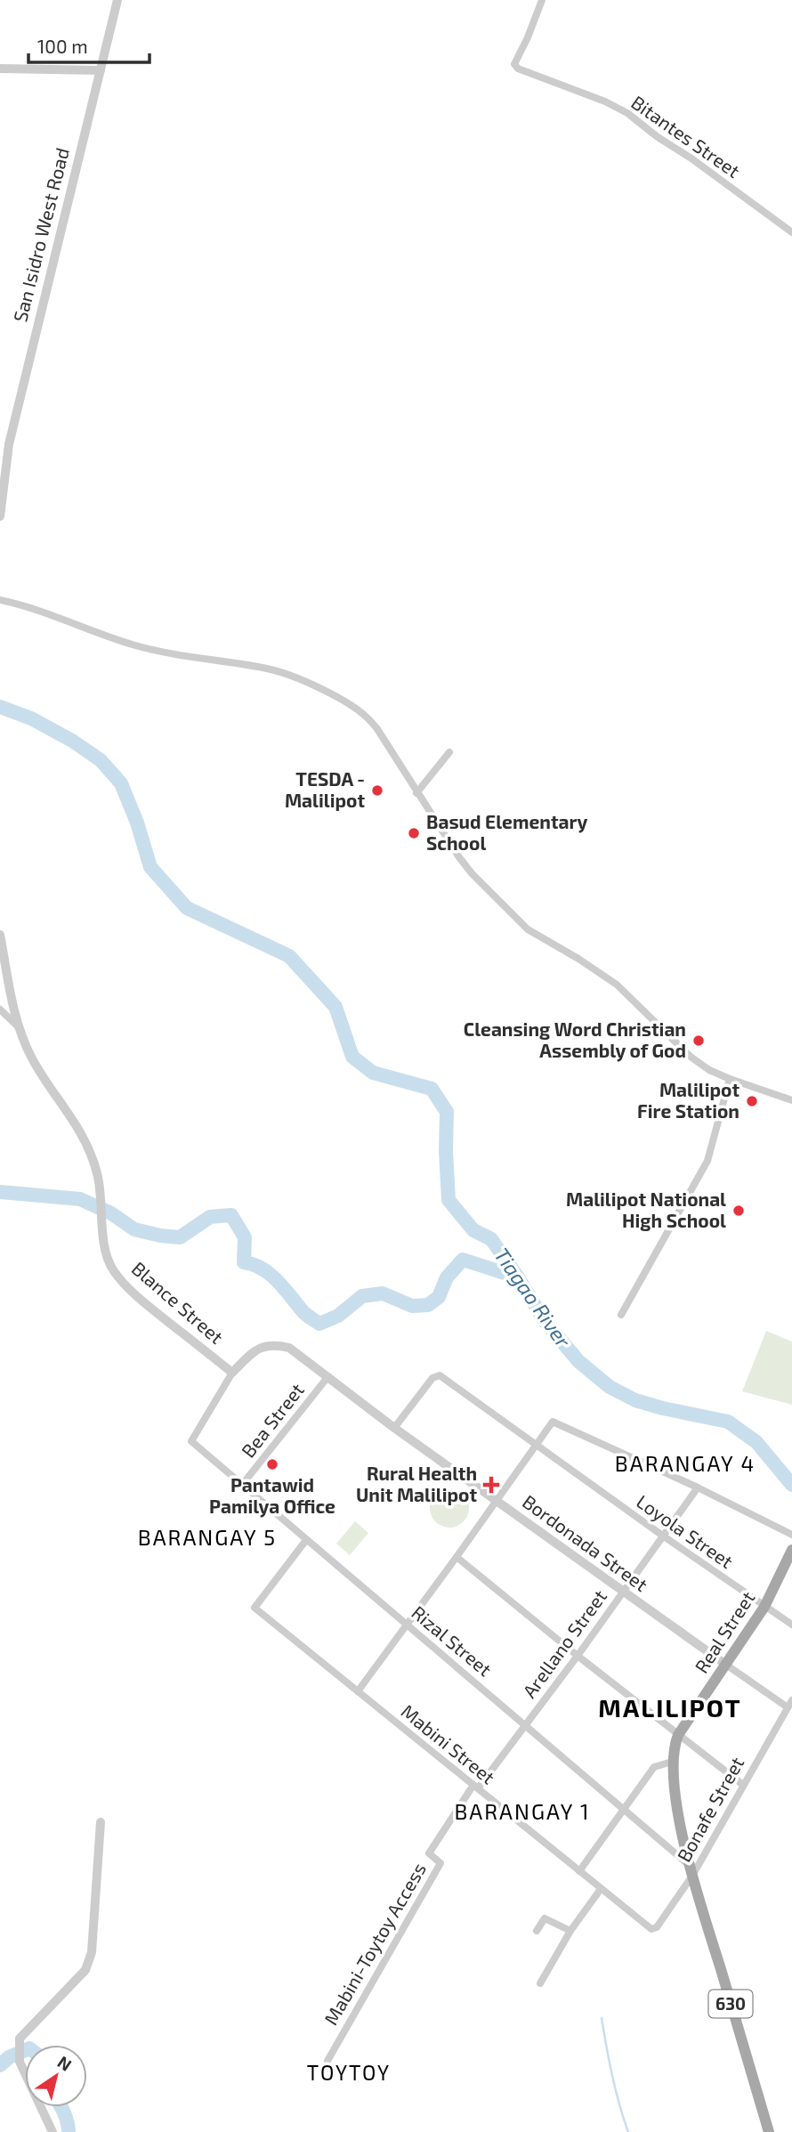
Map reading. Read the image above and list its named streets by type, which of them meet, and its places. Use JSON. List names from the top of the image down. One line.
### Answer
{"streets":{"main road":["Real Street","630"],"street":["Bitantes Street","San Isidro West Road","Blance Street","Bea Street","Loyola Street","Bordonada Street","Rizal Street","Arellano Street","Mabini Street","Bonafe Street","Mabini-Toytoy Access"]},"crossings":[["Blance Street","Bordonada Street"],["Blance Street","Rizal Street"],["Bea Street","Bordonada Street"],["Bea Street","Rizal Street"],["Loyola Street","Bordonada Street"],["Loyola Street","Real Street"],["Loyola Street","Arellano Street"],["Bordonada Street","Real Street"],["Bordonada Street","Rizal Street"],["Bordonada Street","Arellano Street"],["Real Street","Rizal Street"],["Real Street","Bonafe Street"],["Real Street","630"],["Rizal Street","Arellano Street"],["Rizal Street","Mabini Street"],["Rizal Street","Bonafe Street"],["Rizal Street","630"],["Arellano Street","Mabini Street"],["Arellano Street","Mabini-Toytoy Access"],["Mabini Street","Bonafe Street"],["Mabini Street","Mabini-Toytoy Access"],["Bonafe Street","630"]],"districts":["BARANGAY 4","BARANGAY 5","MALILIPOT","BARANGAY 1","TOYTOY"],"water":["Tiagao River"],"places":{"other":["TESDA - Malilipot","Basud Elementary School","Cleansing Word Christian Assembly of God","Malilipot Fire Station","Malilipot National High School","Pantawid Pamilya Office"],"health":["Rural Health Unit Malilipot"]},"scale_bar":"100 m","north":"top right"}
